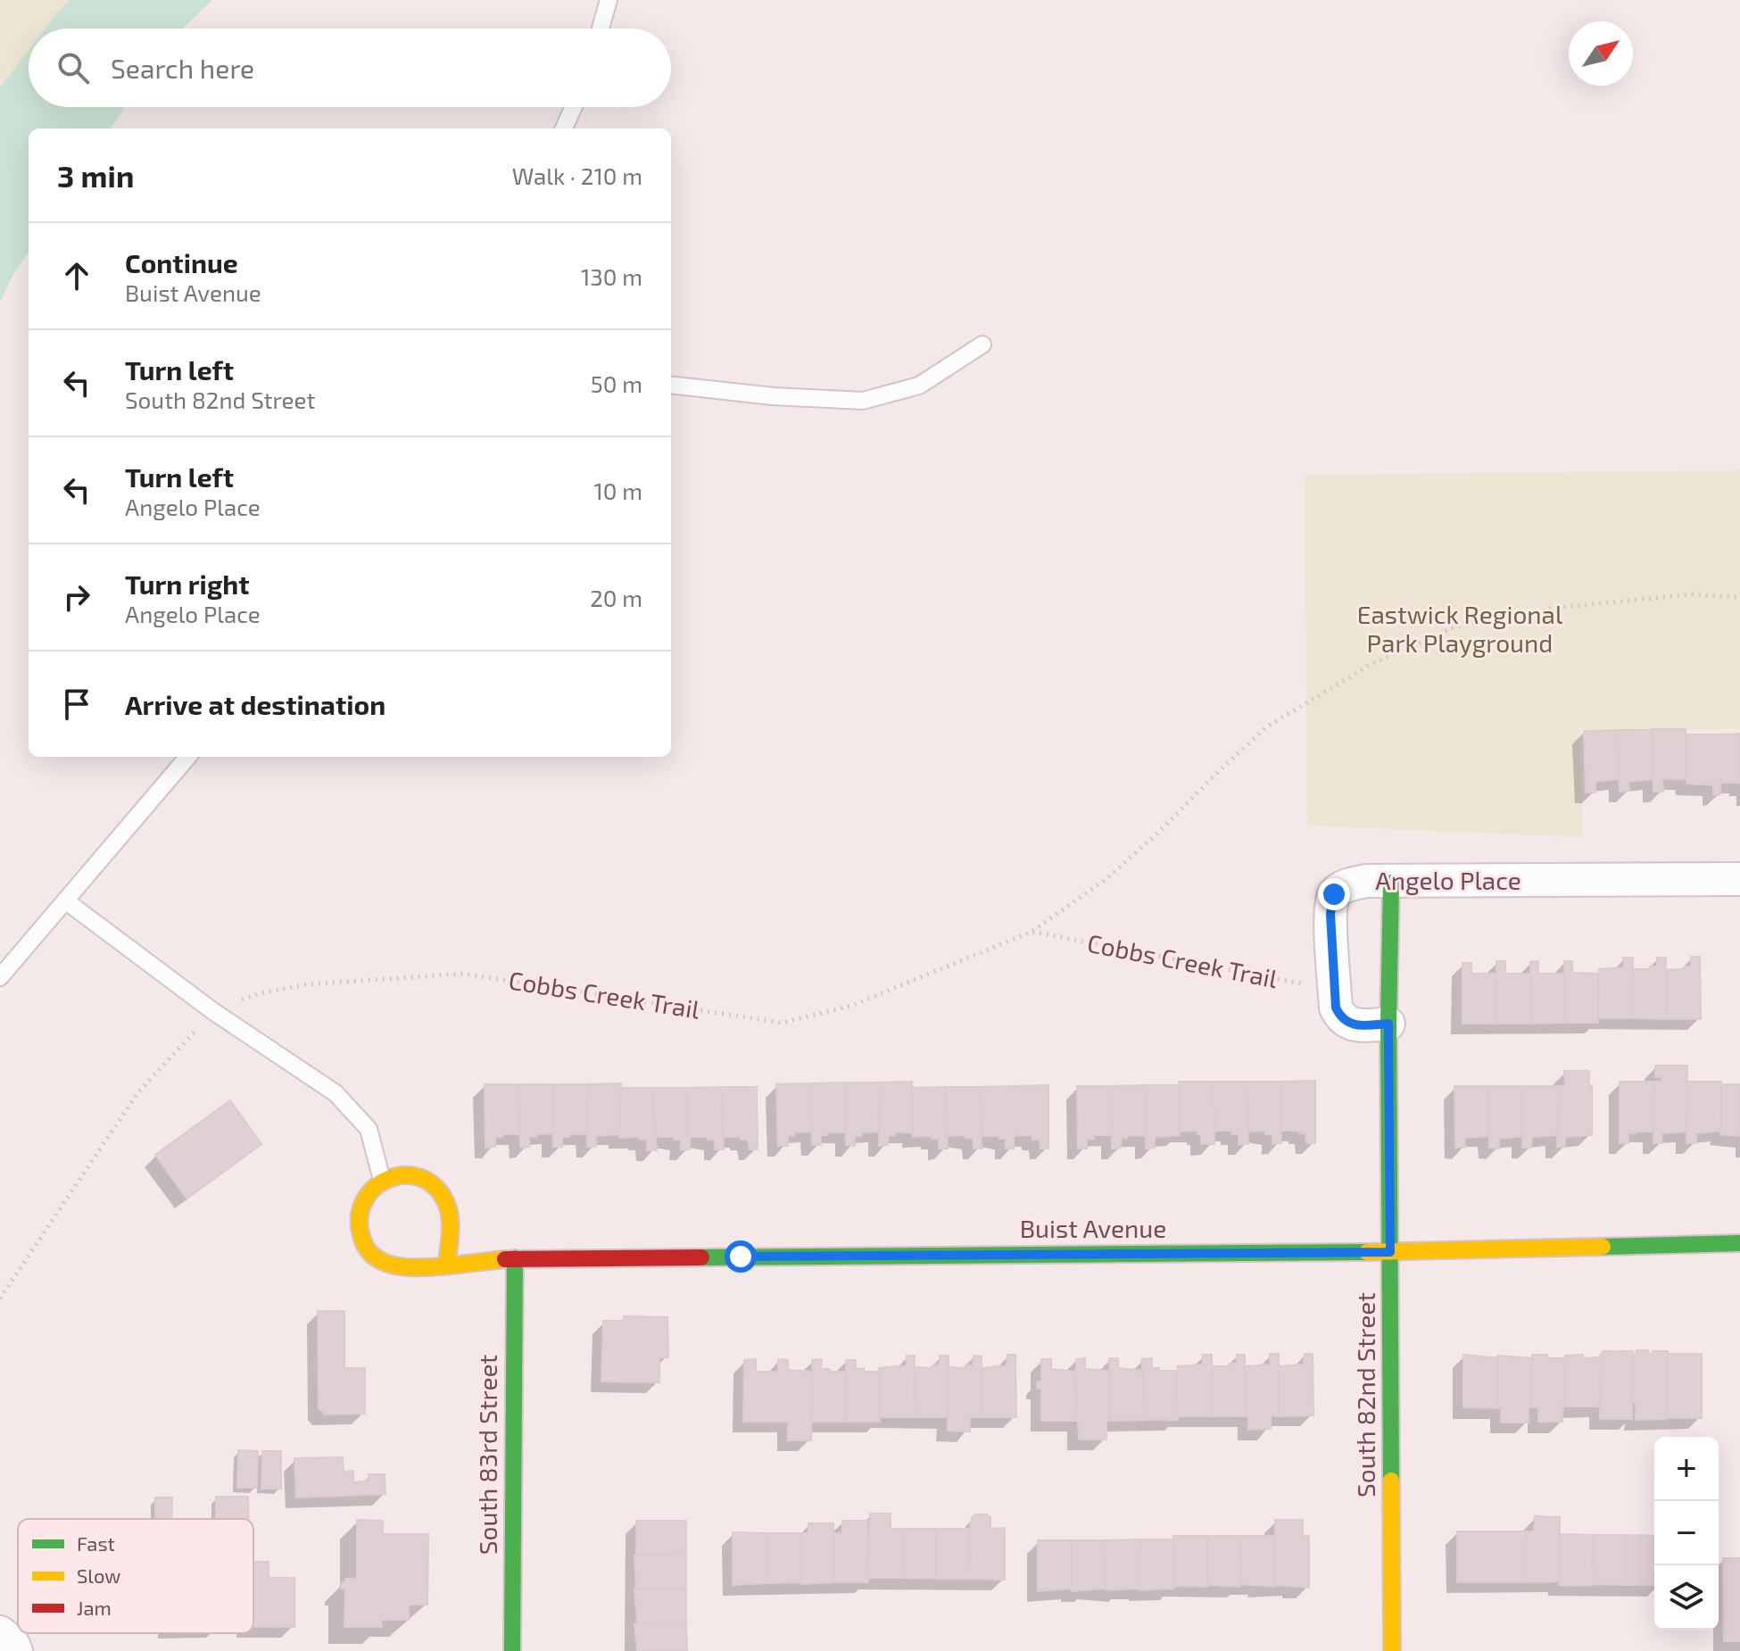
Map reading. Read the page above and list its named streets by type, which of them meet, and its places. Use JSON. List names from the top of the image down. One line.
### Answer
{"streets":{"street":["Angelo Place","Buist Avenue","South 82nd Street","South 83rd Street"],"path":["Cobbs Creek Trail"]},"crossings":[["Angelo Place","Cobbs Creek Trail"],["Angelo Place","South 82nd Street"],["Buist Avenue","South 82nd Street"],["Buist Avenue","South 83rd Street"]],"parks":["Eastwick Regional Park Playground"],"legend":["Fast","Slow","Jam"],"north":"top right","page":{"search":"Search here","heading":["3 min","Walk · 210 m"],"list":[["Continue","Buist Avenue","130 m"],["Turn left","South 82nd Street","50 m"],["Turn left","Angelo Place","10 m"],["Turn right","Angelo Place","20 m"],"Arrive at destination"],"map_buttons":["+","−"]}}
